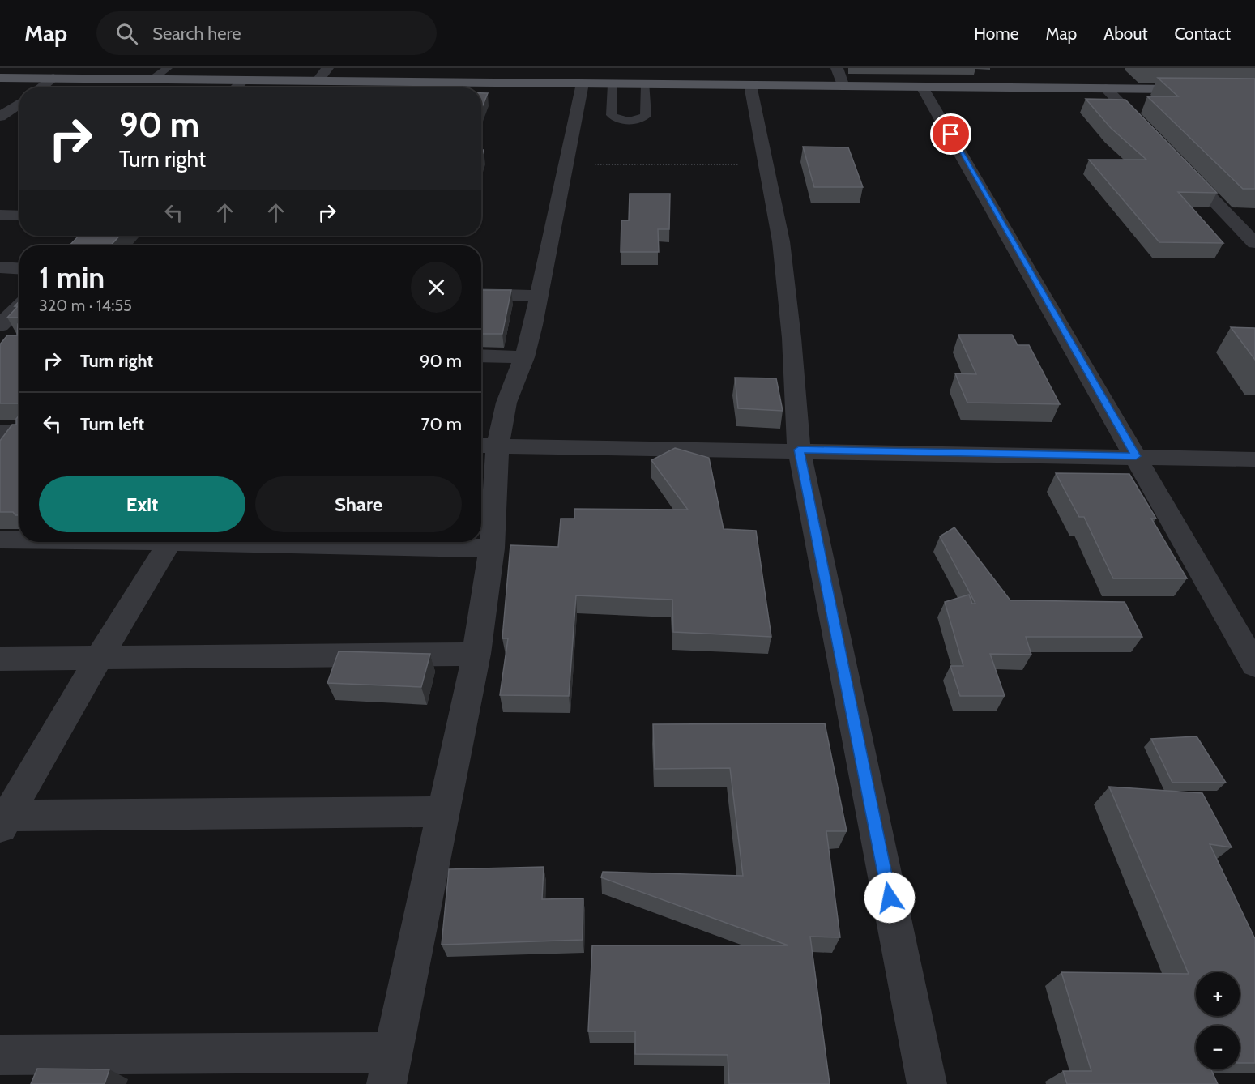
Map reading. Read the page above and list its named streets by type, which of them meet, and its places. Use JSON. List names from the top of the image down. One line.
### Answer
{"page":{"header":"Map","search":"Search here","nav":["Home","Map","About","Contact"],"turn":["90 m","Turn right"],"heading":["1 min","320 m · 14:55"],"list":[{"name":"Turn right","value":"90 m"},{"name":"Turn left","value":"70 m"}],"buttons":["Exit","Share"],"map_buttons":["+","−"]}}
